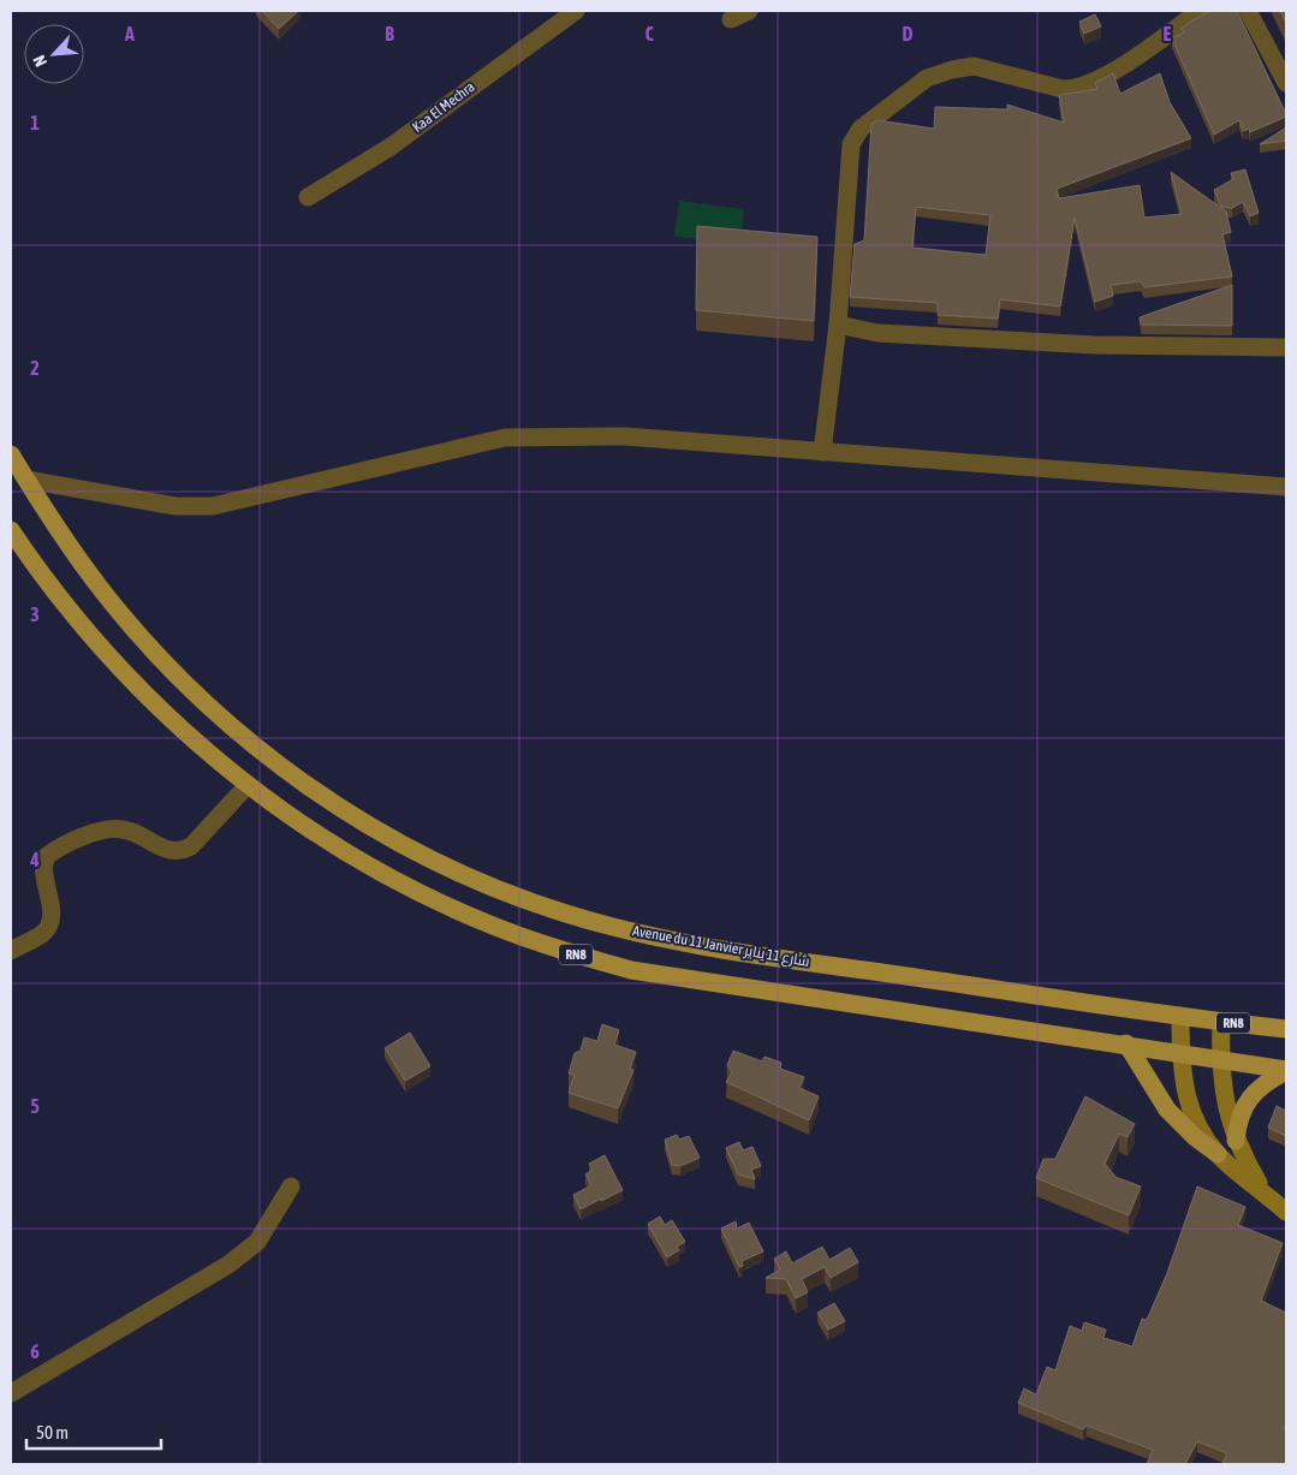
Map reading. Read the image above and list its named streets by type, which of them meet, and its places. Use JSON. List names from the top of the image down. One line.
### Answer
{"streets":{"main road":["Avenue du 11 Janvier شارع 11 يناير","RN8"],"street":["Kaa El Mechra"]},"scale_bar":"50 m","north":"bottom left","grid":{"columns":["A","B","C","D","E"],"rows":["1","2","3","4","5","6"]}}
